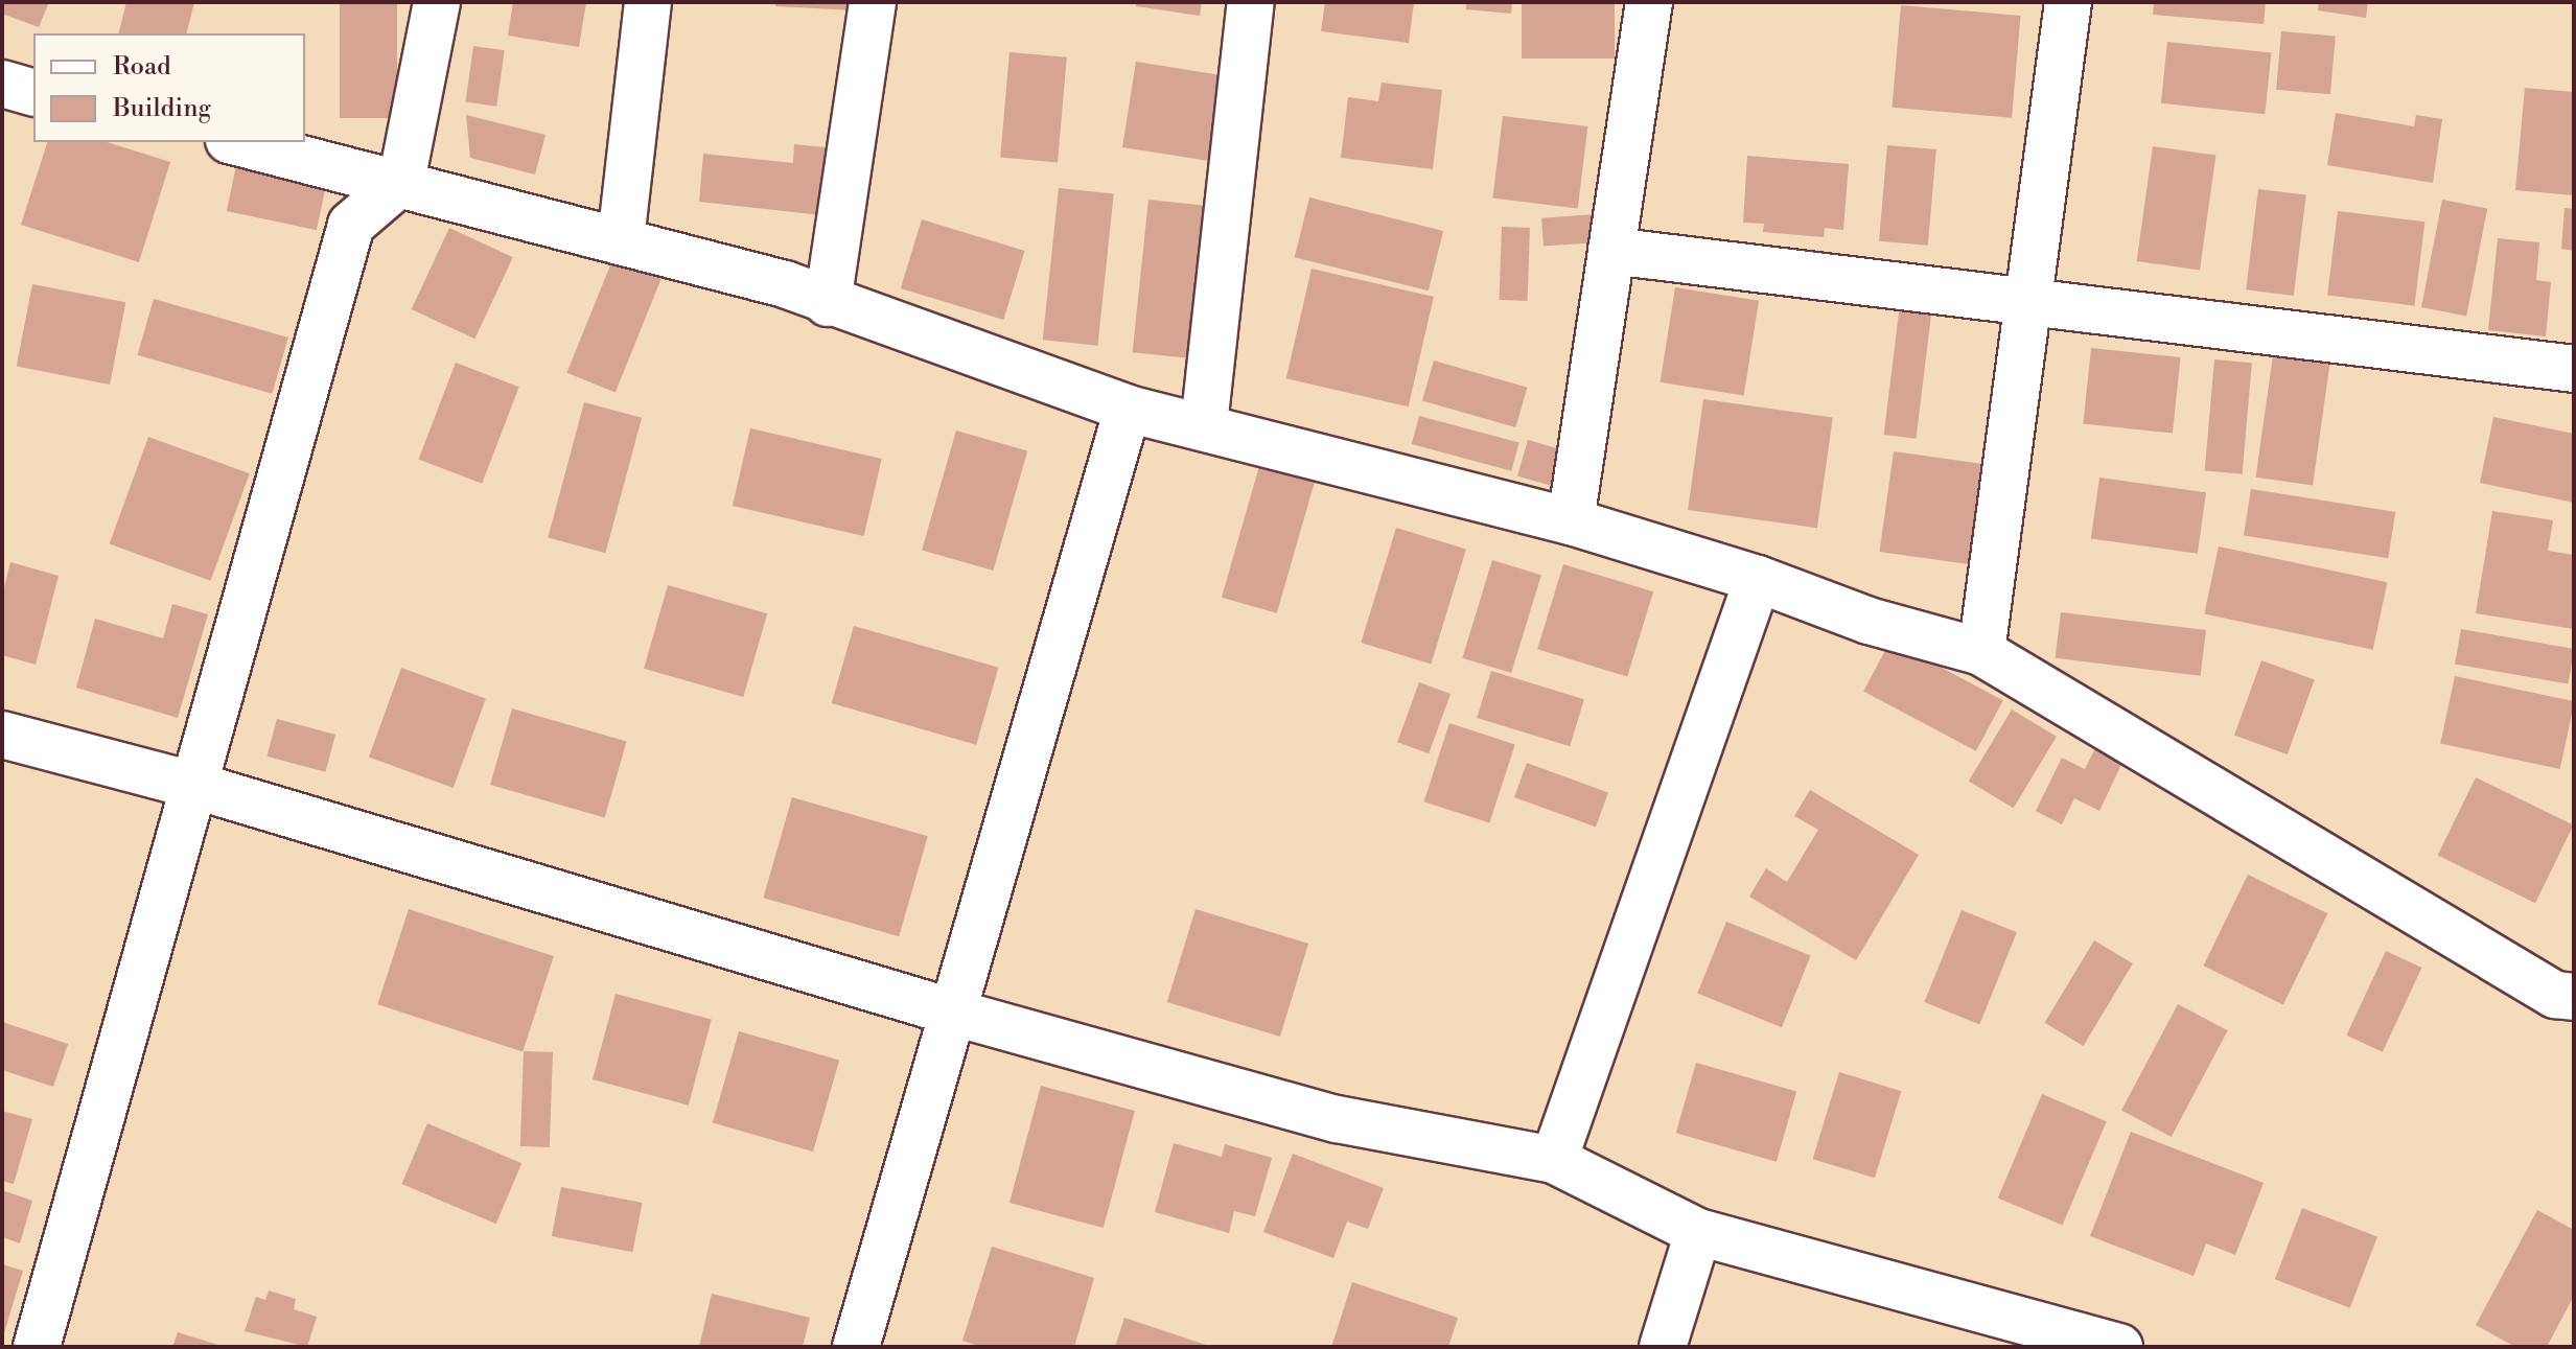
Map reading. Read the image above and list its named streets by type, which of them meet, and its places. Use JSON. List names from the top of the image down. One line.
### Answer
{"legend":["Road","Building"]}
